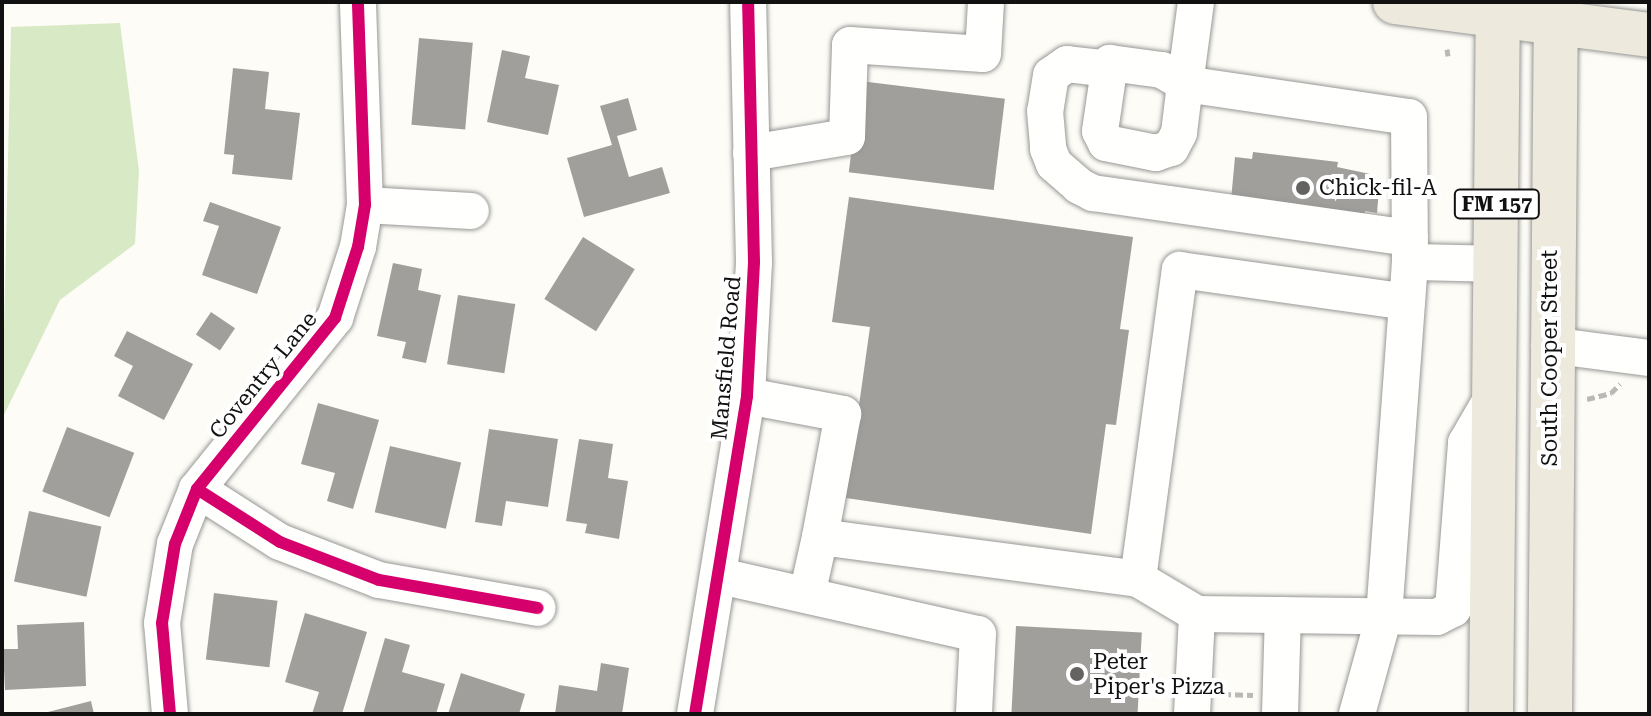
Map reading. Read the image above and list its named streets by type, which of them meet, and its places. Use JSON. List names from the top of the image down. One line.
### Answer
{"streets":{"main road":["FM 157","South Cooper Street"],"street":["Mansfield Road","Coventry Lane"]},"places":["Chick-fil-A","Peter Piper's Pizza"]}
